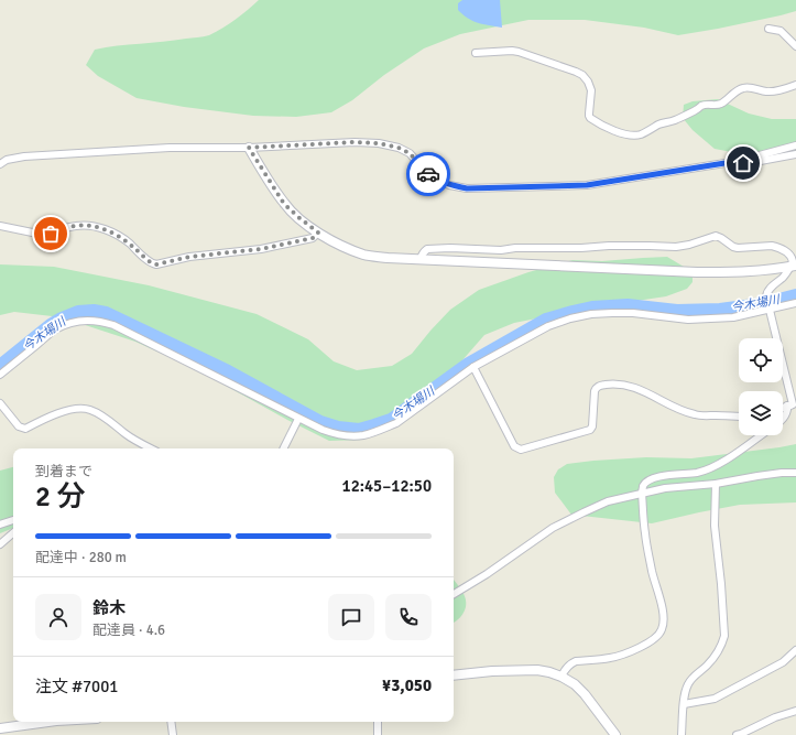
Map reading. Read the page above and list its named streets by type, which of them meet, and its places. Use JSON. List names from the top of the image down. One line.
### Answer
{"water":["今木場川"],"page":{"heading":["2 分","到着まで","12:45–12:50"],"panel":["鈴木","配達員 · 4.6","注文 #7001","¥3,050"],"bar":"配達中 · 280 m"}}
